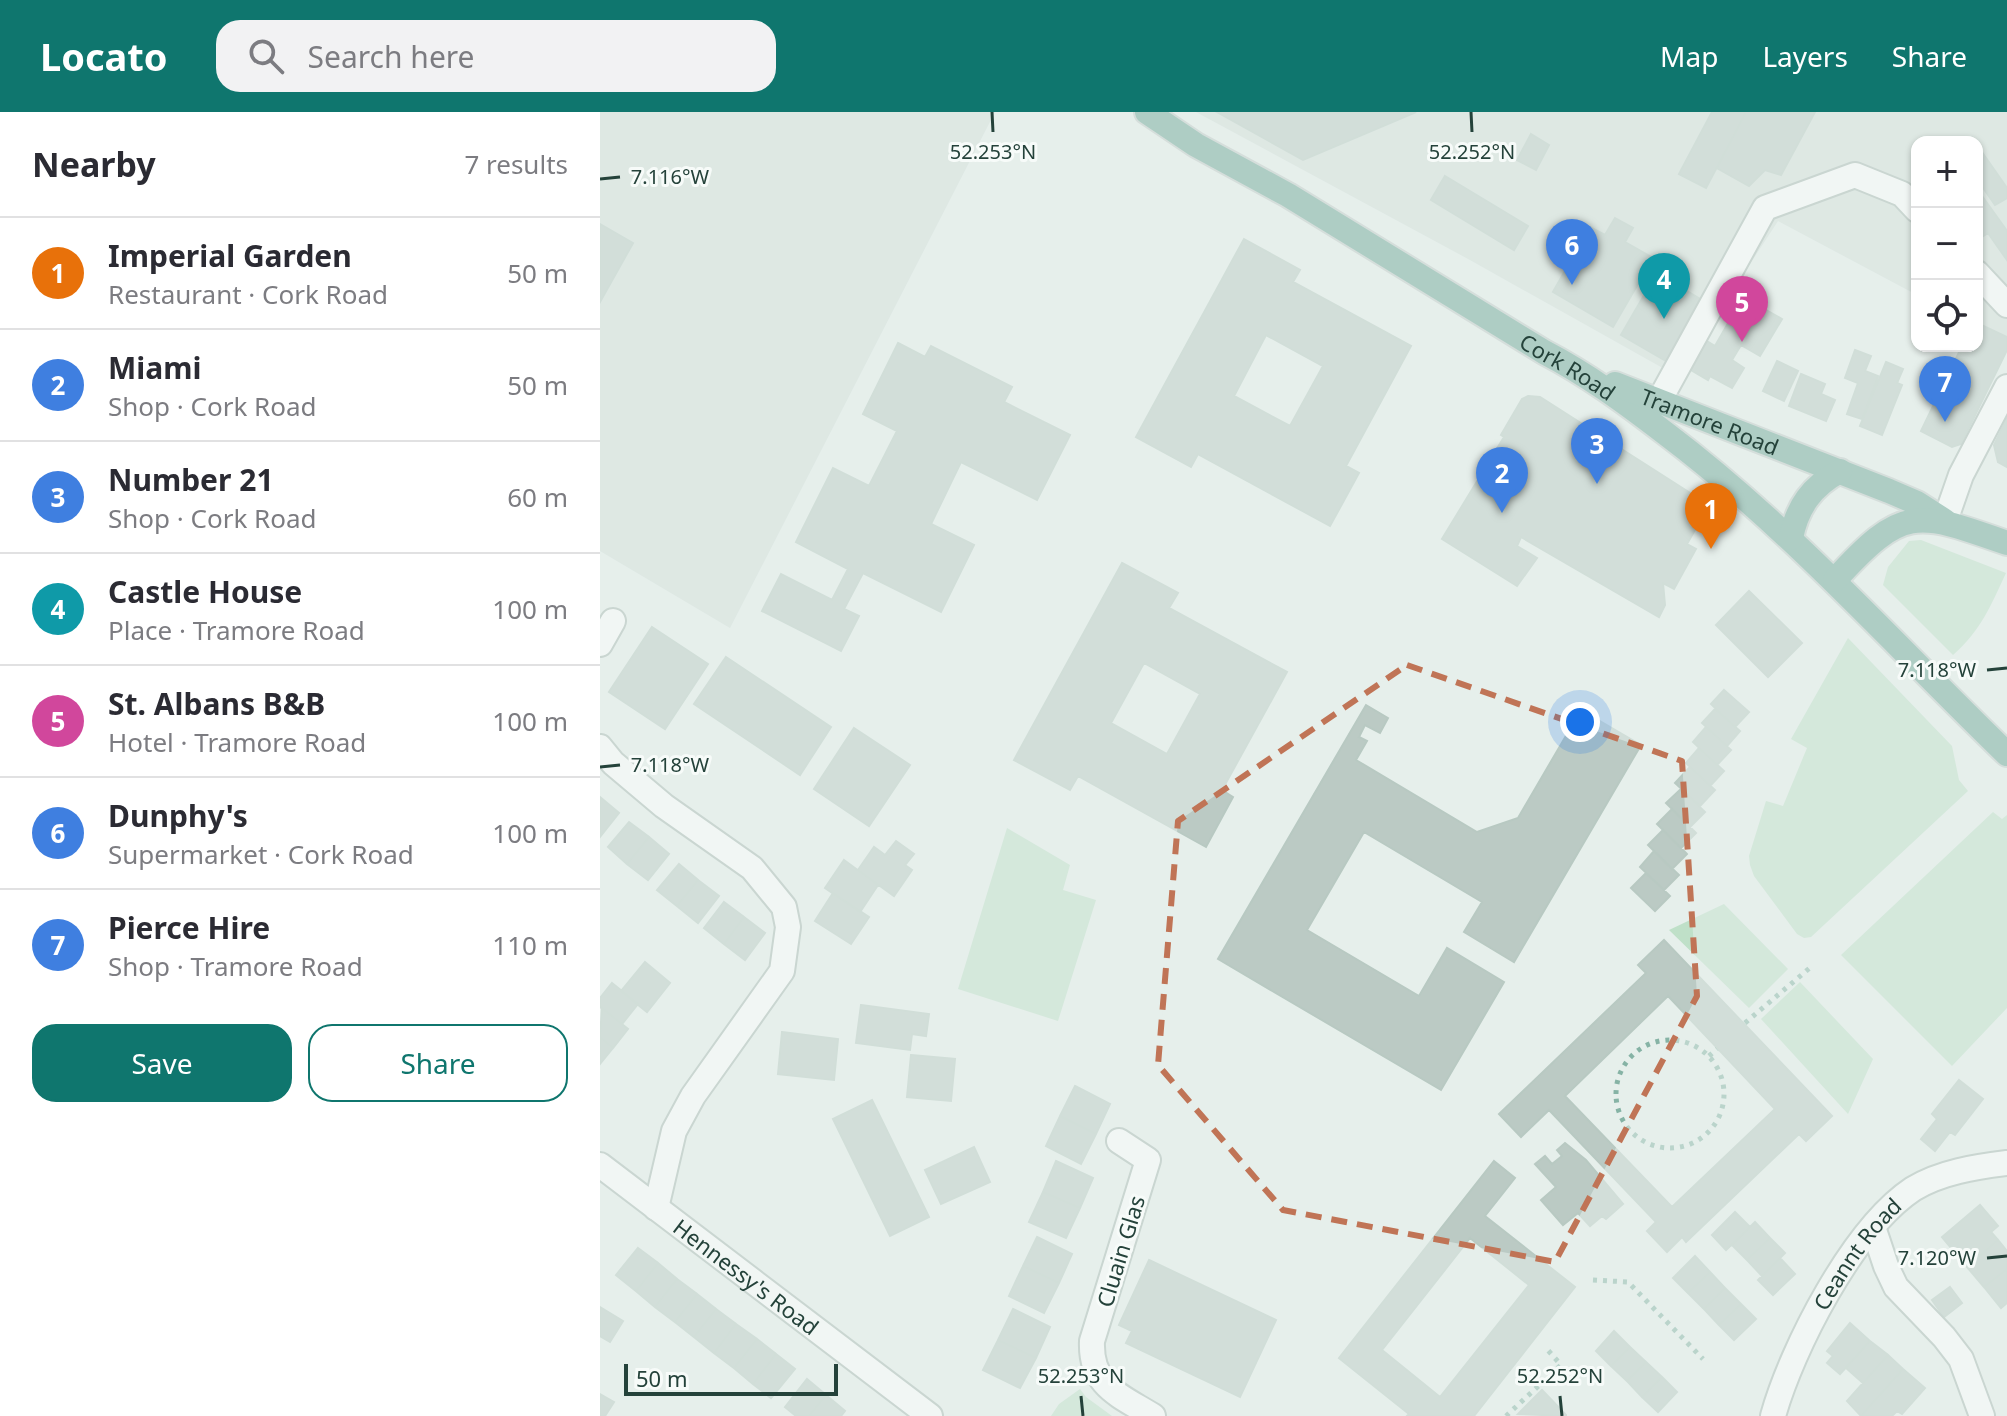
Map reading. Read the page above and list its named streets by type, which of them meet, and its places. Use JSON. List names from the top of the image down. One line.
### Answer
{"streets":{"main road":["Cork Road","Tramore Road"],"street":["Cluain Glas","Ceannt Road","Hennessy's Road"]},"crossings":[["Cork Road","Tramore Road"]],"scale_bar":"50 m","page":{"header":"Locato","search":"Search here","nav":["Map","Layers","Share"],"heading":["Nearby","7 results"],"map_buttons":["+","−"],"list":[{"mark":"1","name":"Imperial Garden","note":"Restaurant · Cork Road","value":"50 m"},{"mark":"2","name":"Miami","note":"Shop · Cork Road","value":"50 m"},{"mark":"3","name":"Number 21","note":"Shop · Cork Road","value":"60 m"},{"mark":"4","name":"Castle House","note":"Place · Tramore Road","value":"100 m"},{"mark":"5","name":"St. Albans B&B","note":"Hotel · Tramore Road","value":"100 m"},{"mark":"6","name":"Dunphy's","note":"Supermarket · Cork Road","value":"100 m"},{"mark":"7","name":"Pierce Hire","note":"Shop · Tramore Road","value":"110 m"}],"pins":["6","4","5","7","3","2","1"],"buttons":["Save","Share"],"scale":"50 m"},"coordinates":["52.253°N","52.252°N","7.116°W","7.118°W","7.120°W"]}
